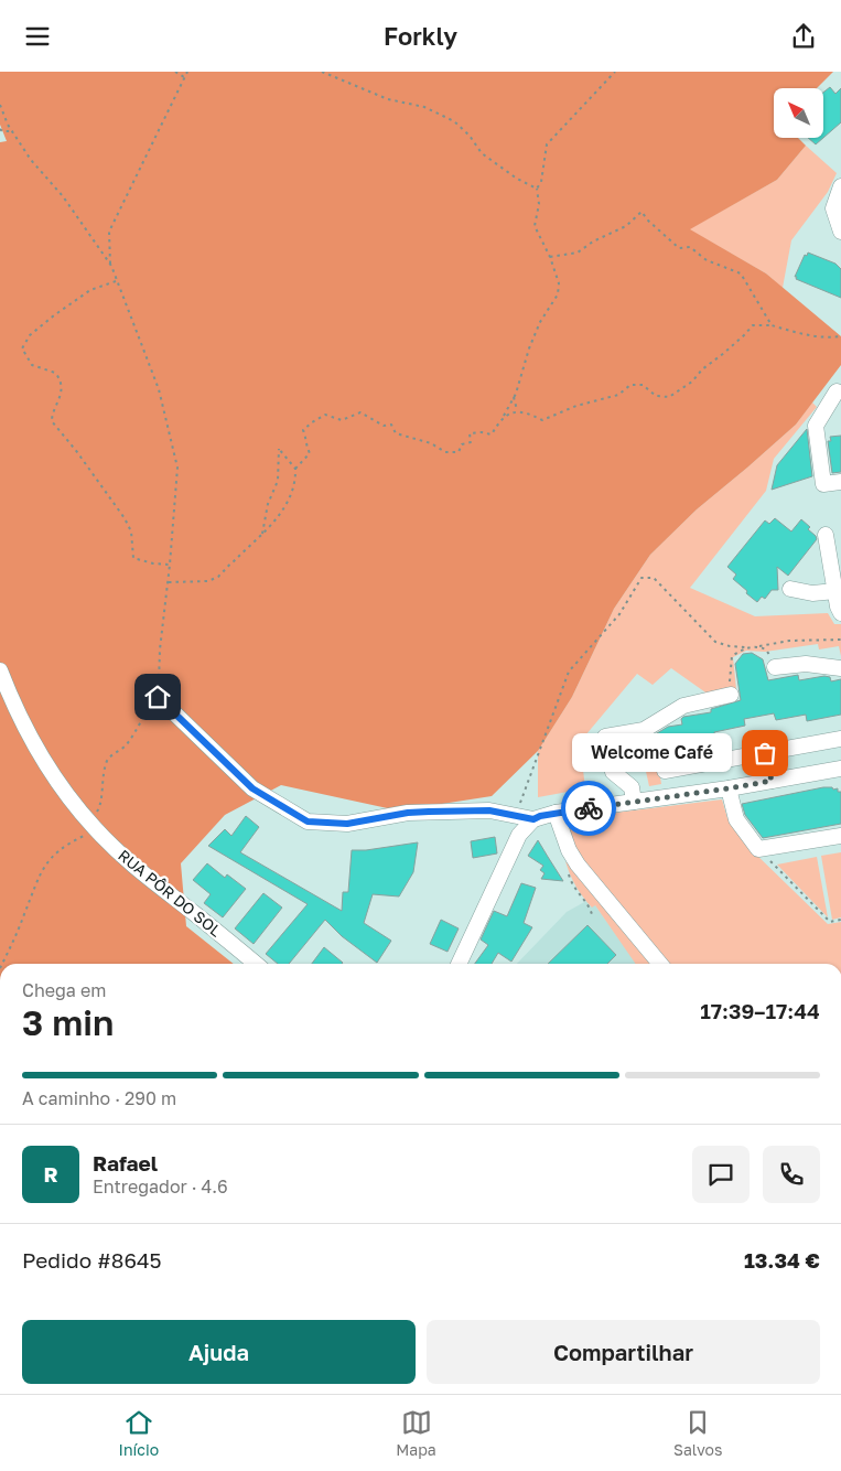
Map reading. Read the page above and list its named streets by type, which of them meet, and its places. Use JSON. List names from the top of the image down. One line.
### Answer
{"streets":{"street":["RUA PÔR DO SOL"]},"places":["Welcome Café"],"north":"top left","page":{"header":"Forkly","bubble":"Welcome Café","heading":["3 min","Chega em","17:39–17:44"],"panel":["Rafael","Entregador · 4.6","Pedido #8645","13.34 €"],"bar":"A caminho · 290 m","round":"R","buttons":["Ajuda","Compartilhar"],"tabs":["Início","Mapa","Salvos"]}}
